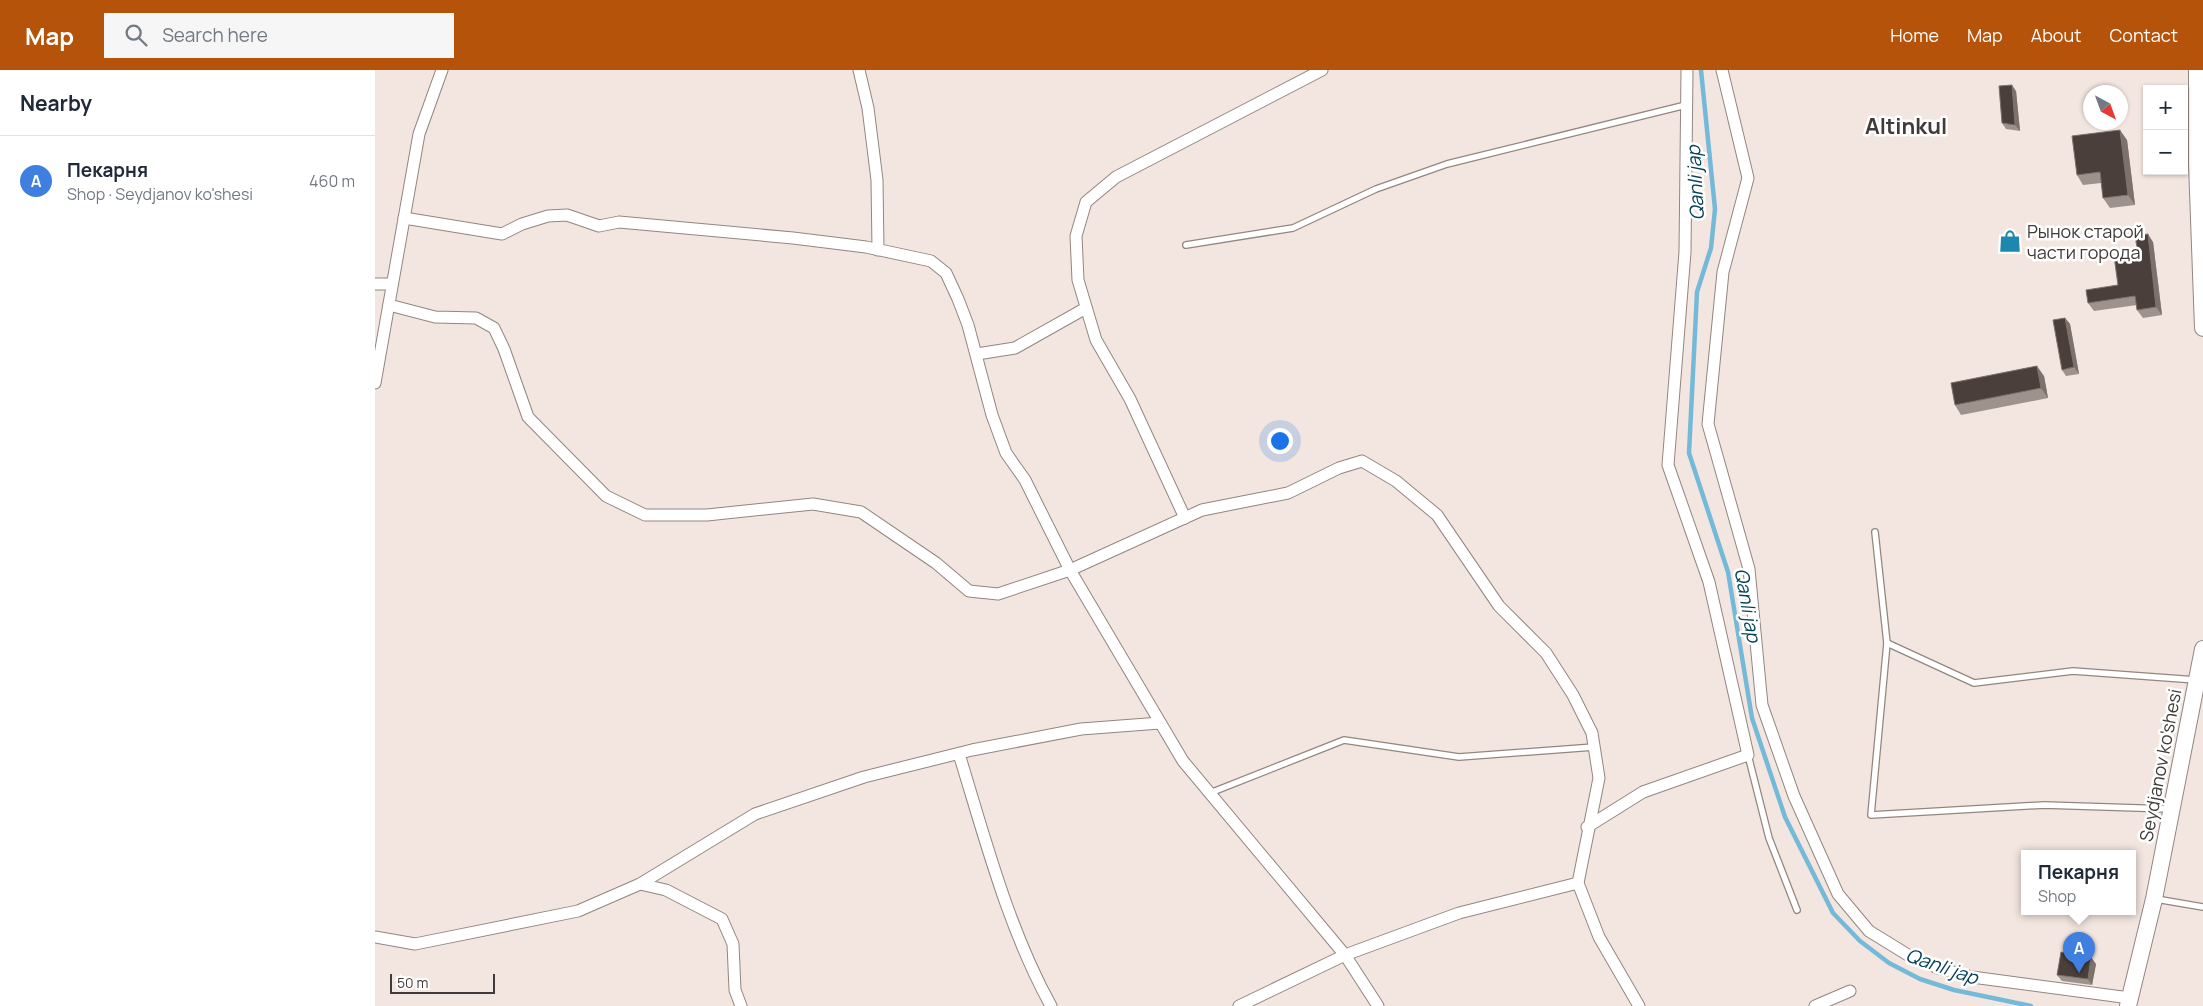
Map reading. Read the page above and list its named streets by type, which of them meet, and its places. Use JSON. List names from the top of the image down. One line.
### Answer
{"streets":{"main road":["Seydjanov ko'shesi"]},"districts":["Altinkul"],"water":["Qanli jap"],"places":{"shop":["Рынок старой части города"]},"scale_bar":"50 m","north":"bottom right","page":{"header":"Map","search":"Search here","nav":["Home","Map","About","Contact"],"heading":"Nearby","map_buttons":["+","−"],"list":[{"mark":"A","name":"Пекарня","note":"Shop · Seydjanov ko'shesi","value":"460 m"}],"popup":["Пекарня","Shop"],"pins":"A","scale":"50 m"}}
